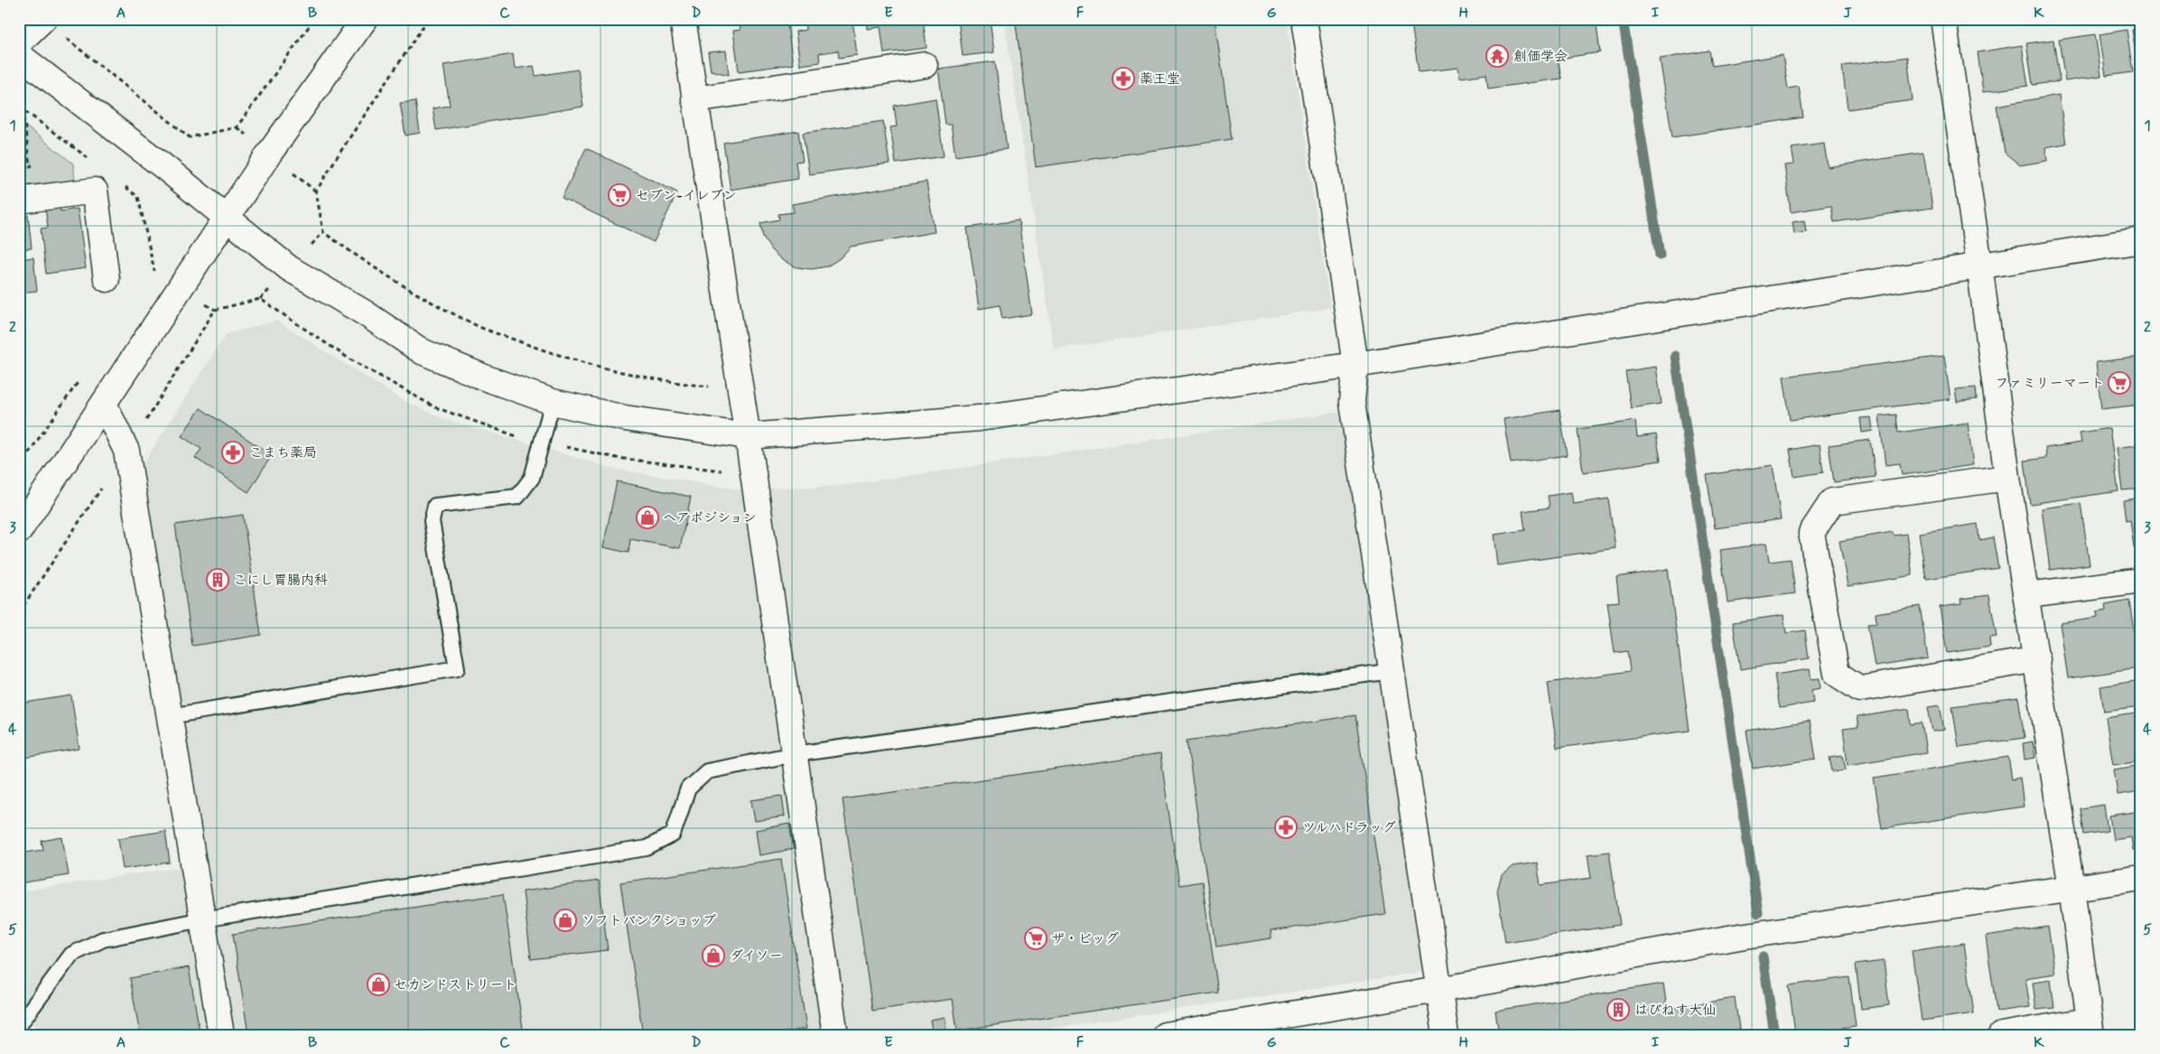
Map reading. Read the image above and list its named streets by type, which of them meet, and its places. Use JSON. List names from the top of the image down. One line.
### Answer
{"places":{"temple":["創価学会"],"pharmacy":["薬王堂","こまち薬局","ツルハドラッグ"],"supermarket":["セブン-イレブン","ファミリーマート","ザ・ビッグ"],"shop":["ヘアポジション","ソフトバンクショップ","ダイソー","セカンドストリート"],"building":["こにし胃腸内科","はぴねす大仙"]},"grid":{"columns":["A","B","C","D","E","F","G","H","I","J","K"],"rows":["1","2","3","4","5"]}}
